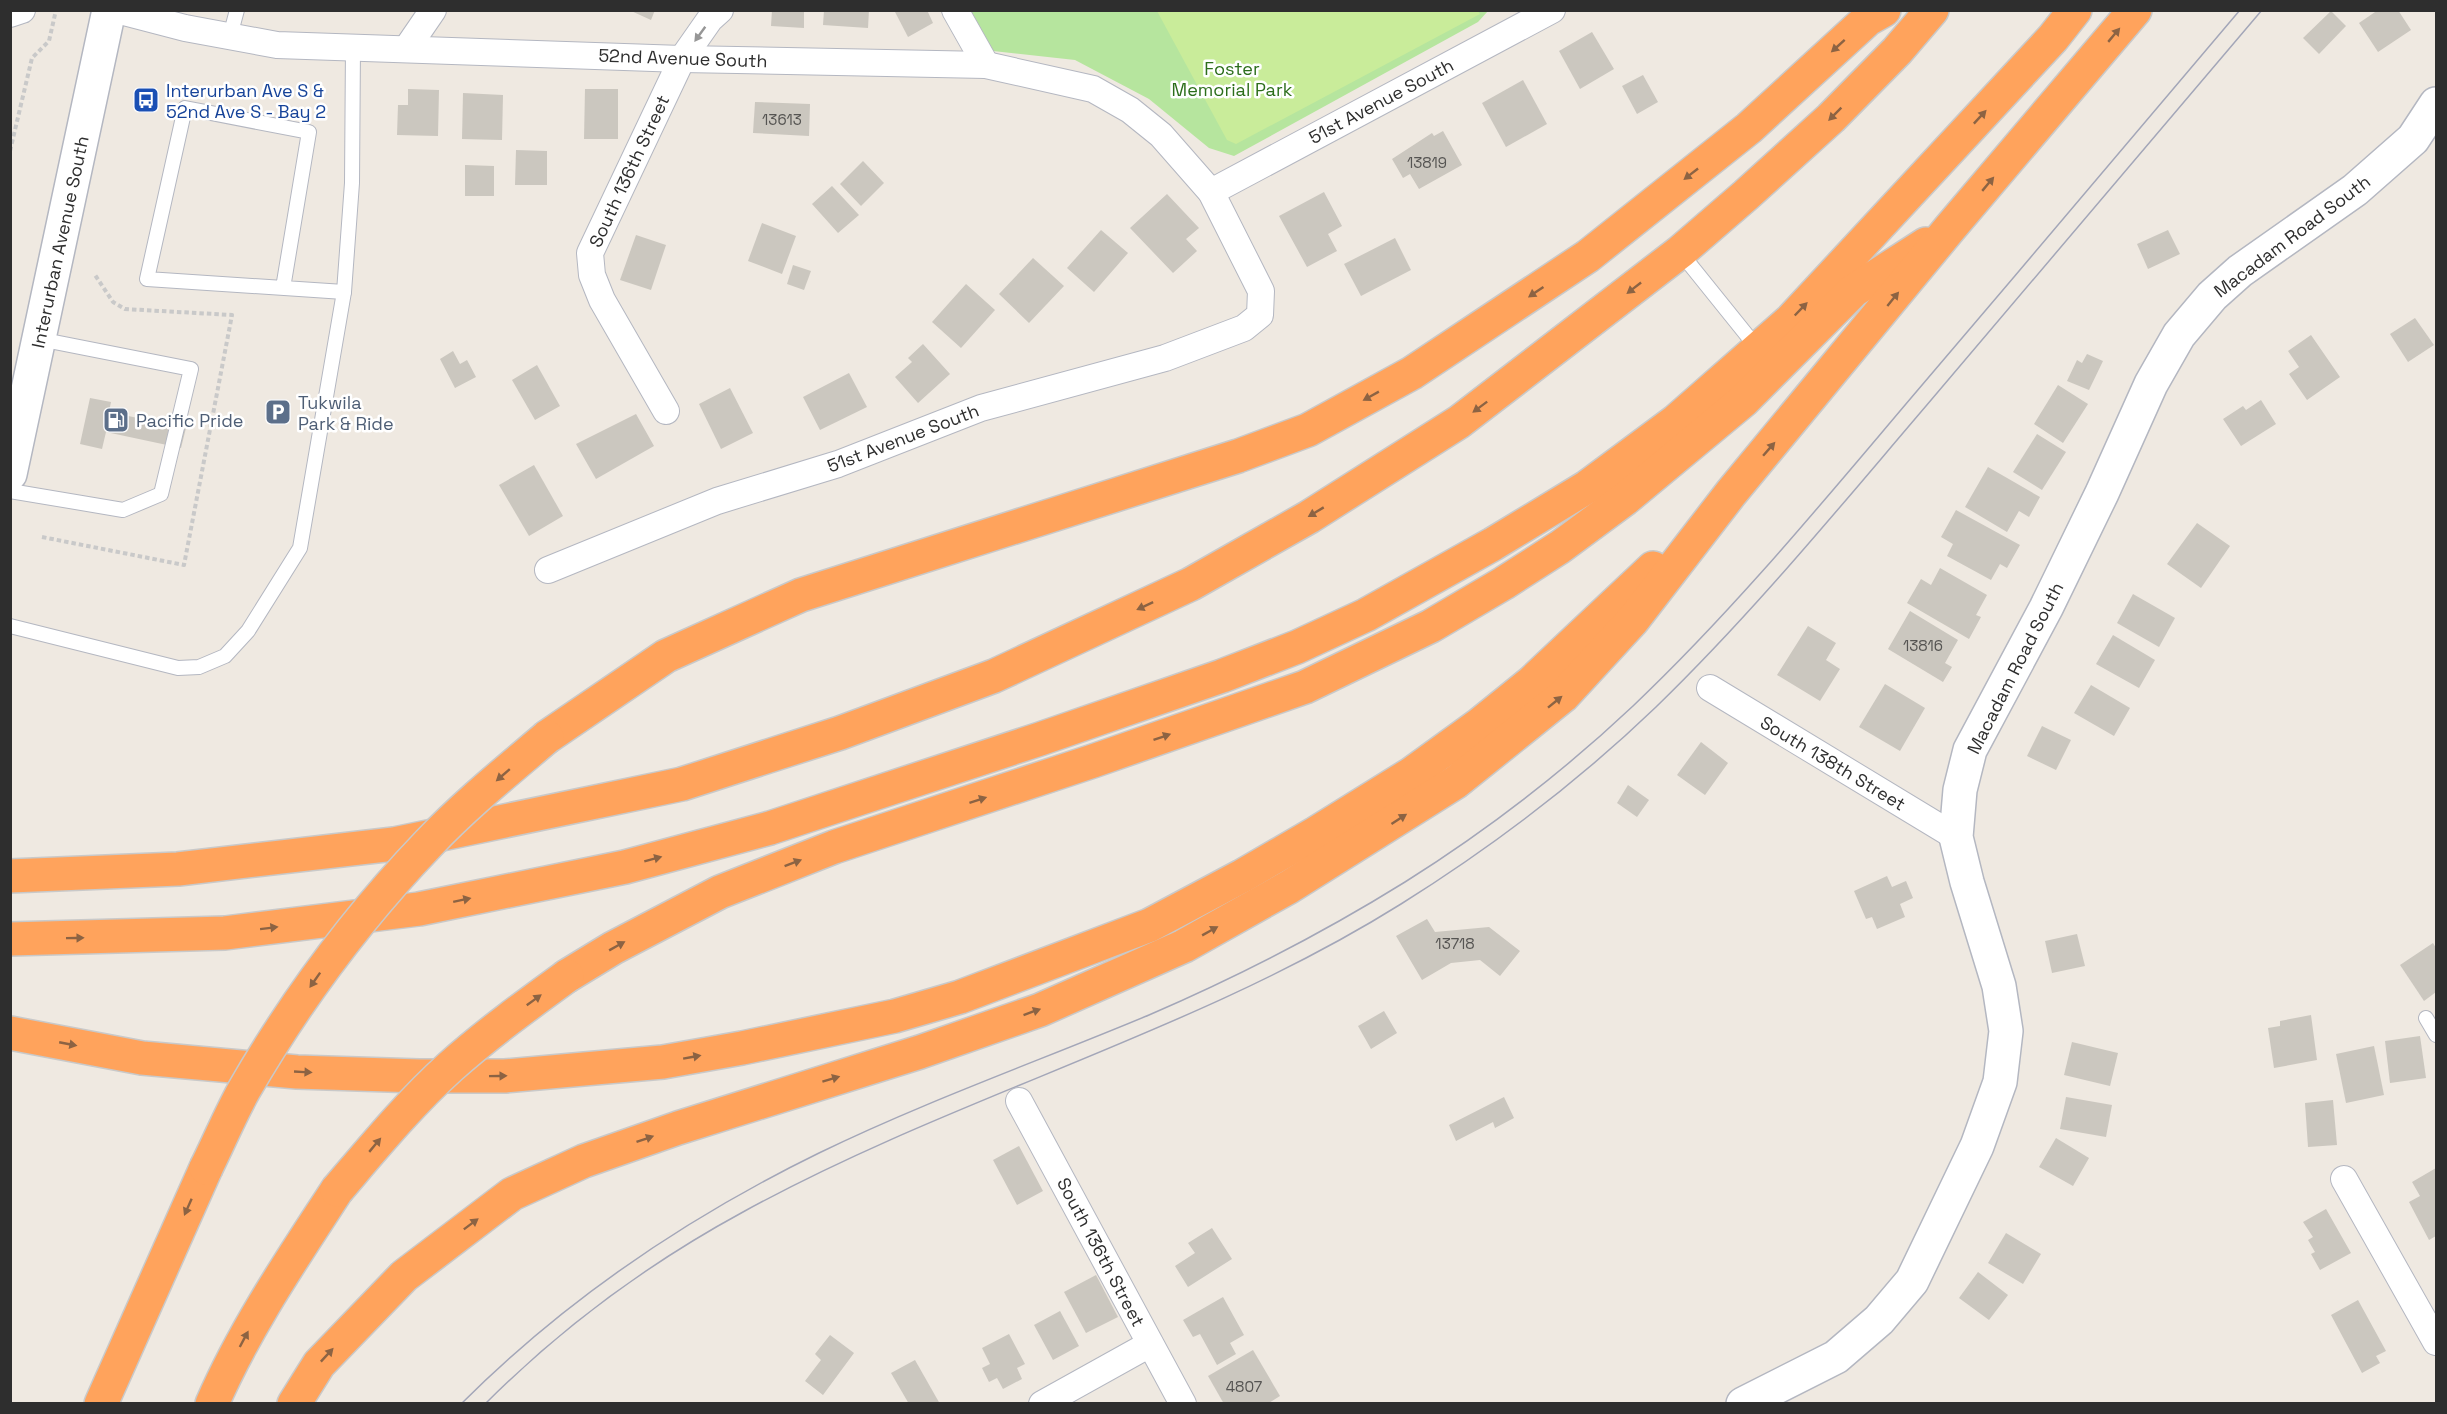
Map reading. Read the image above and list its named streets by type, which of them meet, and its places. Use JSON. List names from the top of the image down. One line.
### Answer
{"streets":{"street":["52nd Avenue South","51st Avenue South","South 136th Street","Macadam Road South","Interurban Avenue South","South 138th Street"]},"crossings":[["52nd Avenue South","51st Avenue South"],["52nd Avenue South","South 136th Street"],["Macadam Road South","South 138th Street"]],"parks":["Foster Memorial Park"],"places":{"bus stop":["Interurban Ave S & 52nd Ave S - Bay 2"],"parking":["Tukwila Park & Ride"],"fuel station":["Pacific Pride"]},"house_numbers":["13613","13819","13816","13718","4807"]}
